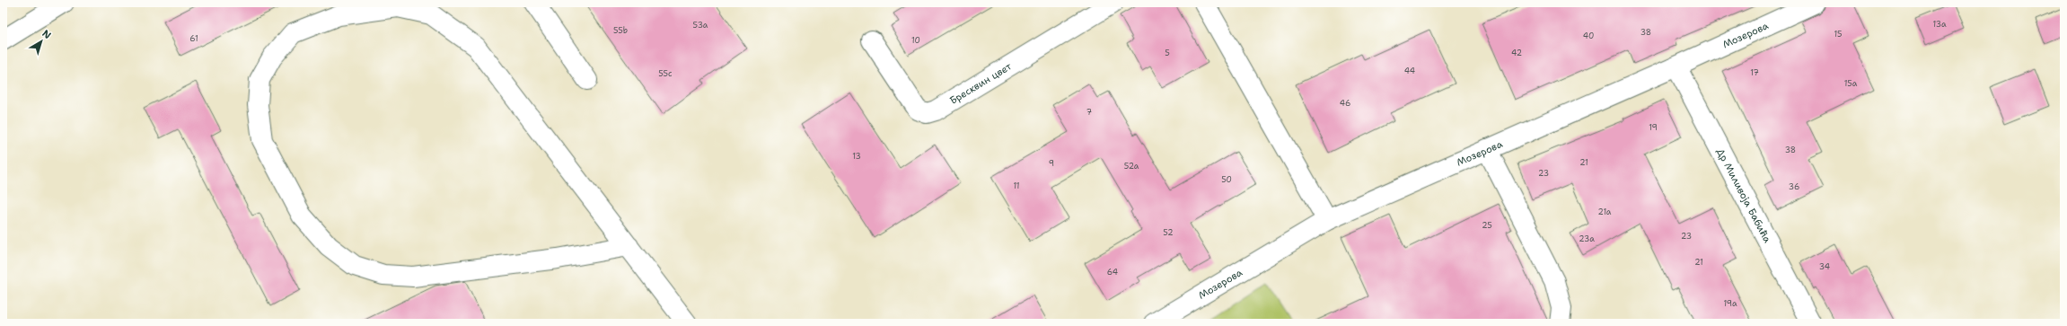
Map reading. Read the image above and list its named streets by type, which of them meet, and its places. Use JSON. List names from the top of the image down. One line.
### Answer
{"streets":{"street":["Мозерова","Бресквин цвет","Др Миливоја Бабића"]},"crossings":[["Мозерова","Др Миливоја Бабића"]],"house_numbers":["13a","53a","55b","38","15","40","61","10","5","42","44","17","55c","15a","46","7","19","38","13","21","9","52a","23","50","11","36","21a","25","52","23","23a","21","34","64","19a"],"north":"top right"}
